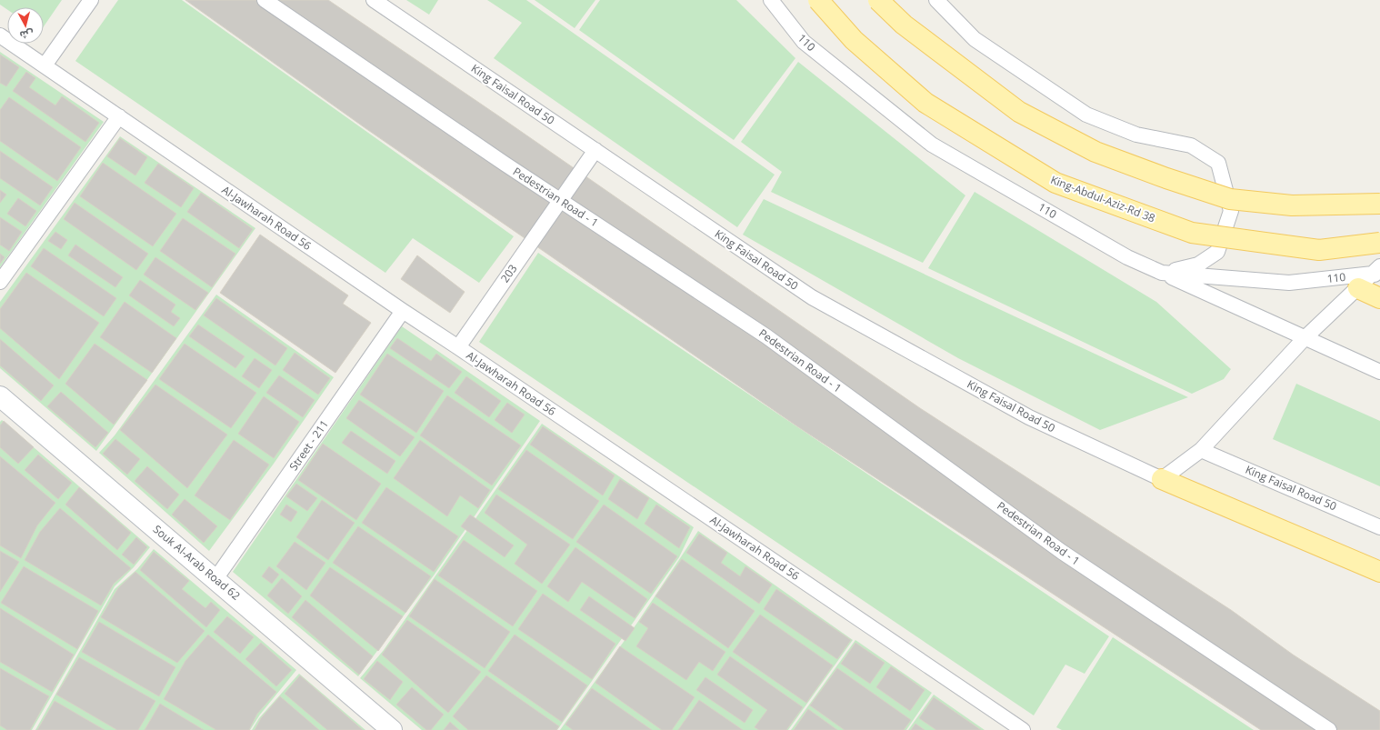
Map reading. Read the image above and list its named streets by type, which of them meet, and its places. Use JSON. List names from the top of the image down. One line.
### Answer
{"streets":{"main road":["King-Abdul-Aziz-Rd 38","Souk Al-Arab Road 62"],"street":["110","King Faisal Road 50","Pedestrian Road - 1","Al-Jawharah Road 56","203","Street - 211"]},"crossings":[["King Faisal Road 50","203"],["Pedestrian Road - 1","203"],["Al-Jawharah Road 56","203"],["Al-Jawharah Road 56","Street - 211"],["Street - 211","Souk Al-Arab Road 62"]],"north":"bottom"}
